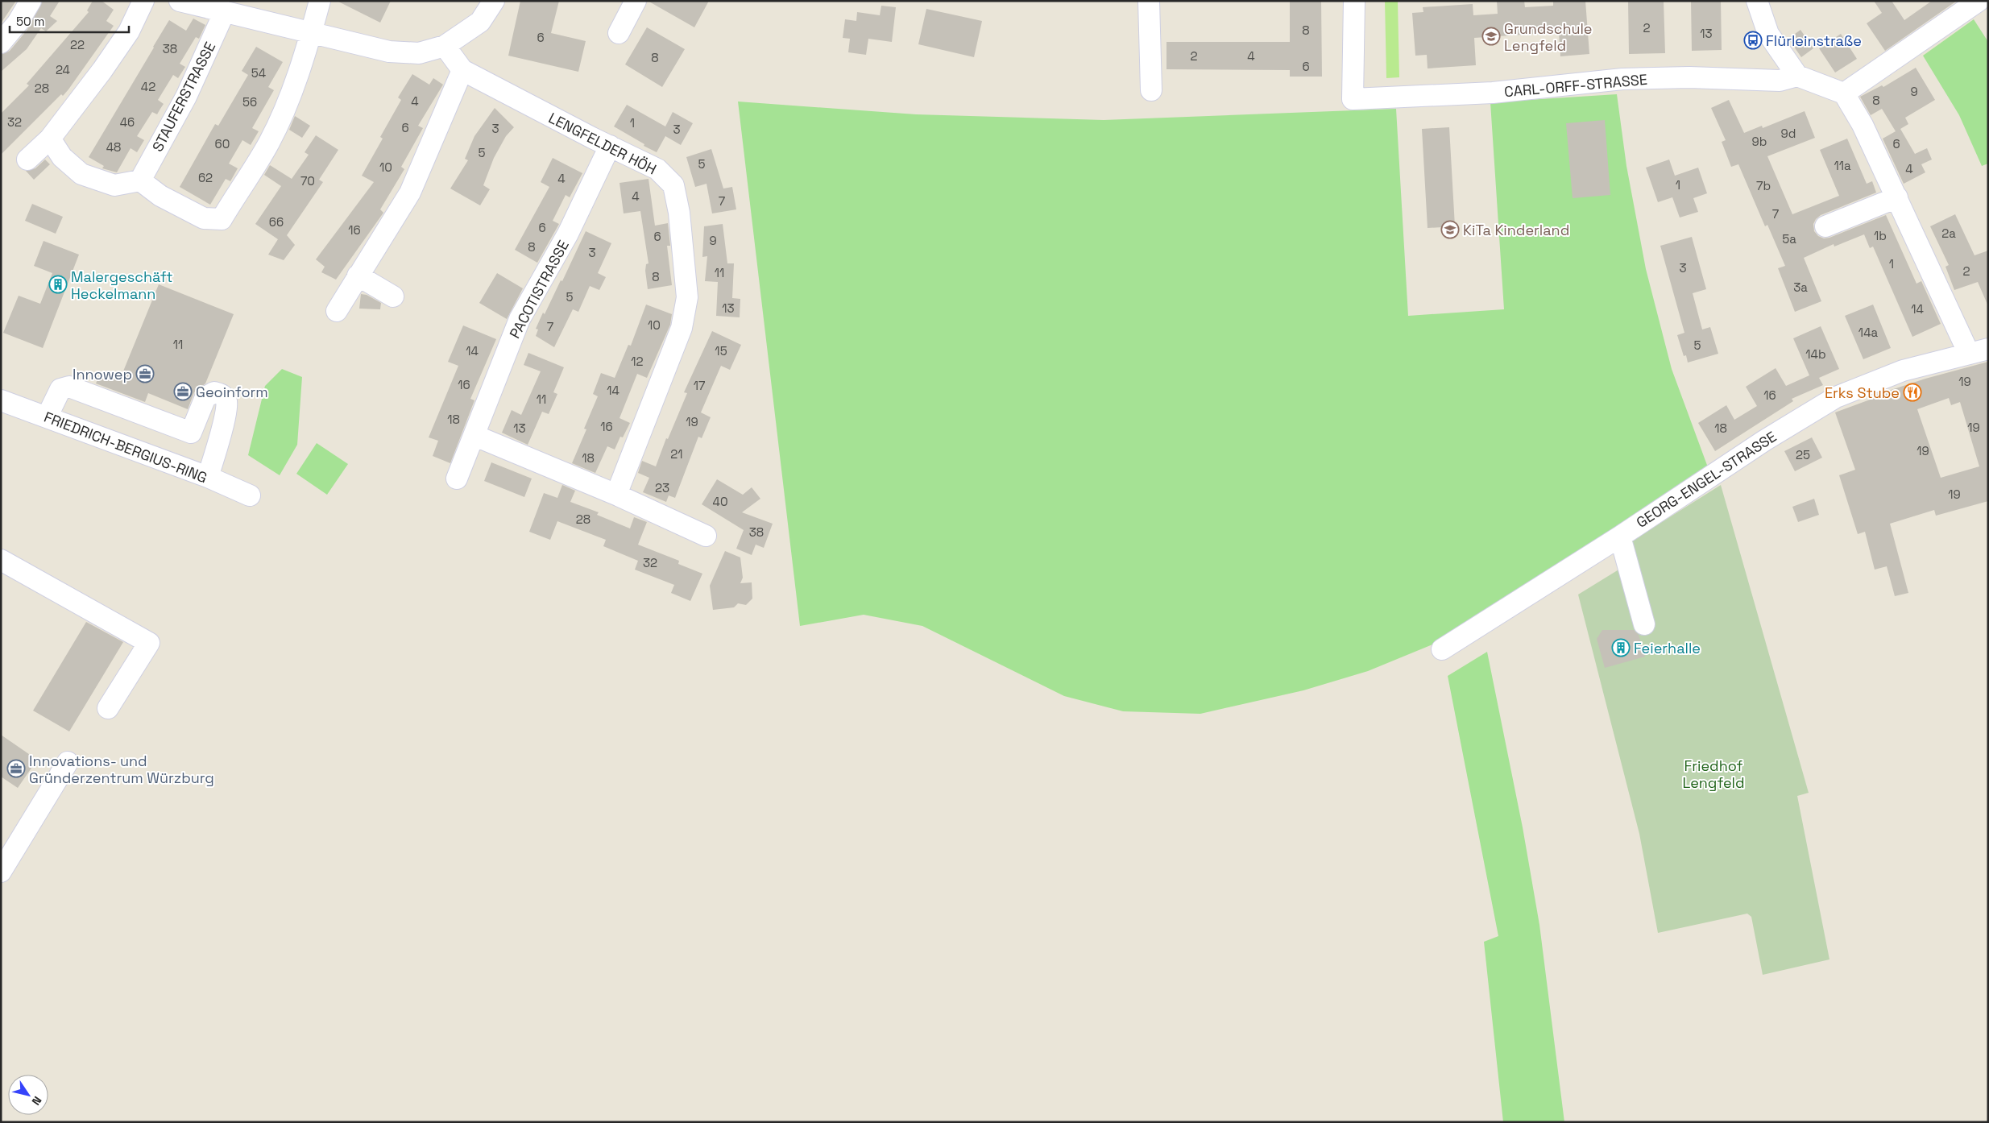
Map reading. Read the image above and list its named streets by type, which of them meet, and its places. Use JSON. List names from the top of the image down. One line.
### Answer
{"streets":{"street":["CARL-ORFF-STRASSE","STAUFERSTRASSE","LENGFELDER HÖH","PACOTISTRASSE","FRIEDRICH-BERGIUS-RING","GEORG-ENGEL-STRASSE"]},"crossings":[["LENGFELDER HÖH","PACOTISTRASSE"]],"parks":["Friedhof Lengfeld"],"places":{"school or university":["Grundschule Lengfeld","KiTa Kinderland"],"bus stop":["Flürleinstraße"],"building":["Malergeschäft Heckelmann","Feierhalle"],"office":["Innowep","Geoinform","Innovations- und Gründerzentrum Würzburg"],"restaurant":["Erks Stube"]},"house_numbers":["2","8","13","6","22","38","2","4","8","6","24","54","42","28","9","8","4","56","32","46","1","6","3","3","9d","9b","60","6","48","5","5","11a","10","4","62","4","70","1","7b","4","7","7","66","6","16","2a","1b","6","5a","9","8","3","1","3","2","11","8","3a","5","13","14","10","7","14a","11","5","14","15","14b","12","19","16","17","14","16","11","18","19","16","19","13","18","19","21","25","18","23","19","40","28","38","32"],"scale_bar":"50 m","north":"bottom right"}
